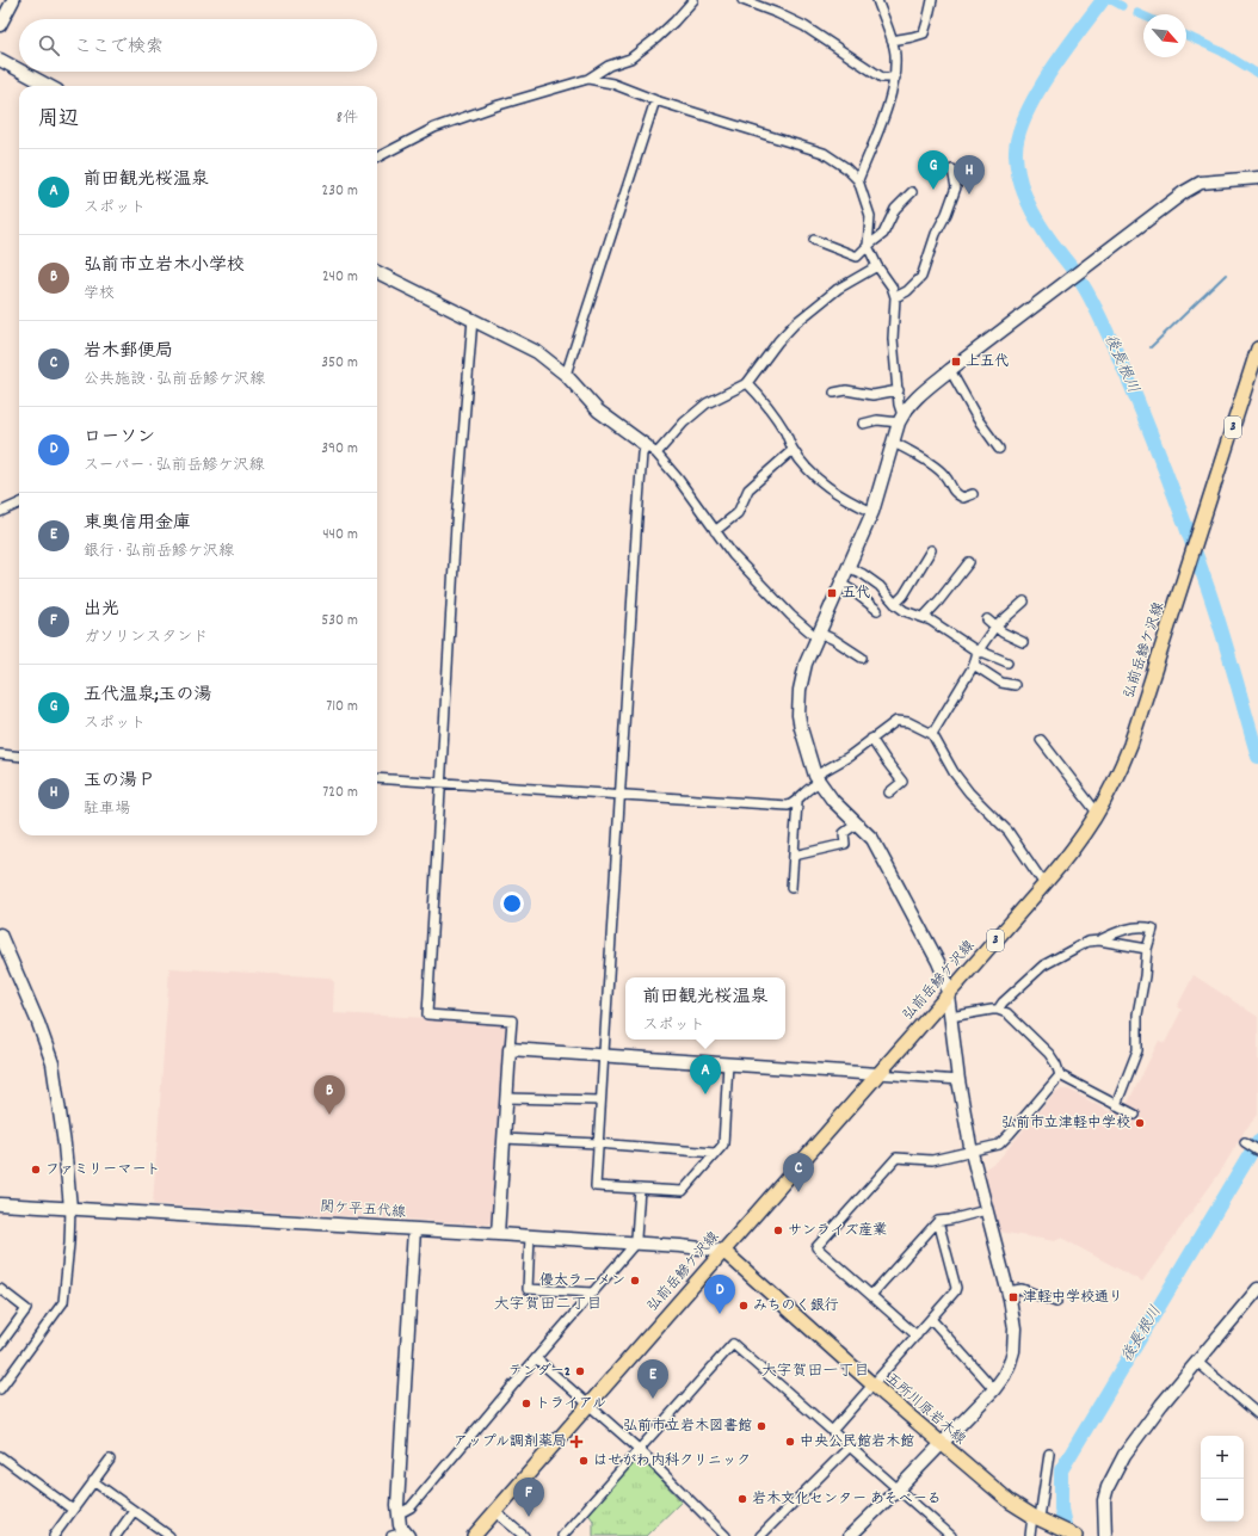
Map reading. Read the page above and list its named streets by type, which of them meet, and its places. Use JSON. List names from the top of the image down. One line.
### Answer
{"streets":{"main road":["3","弘前岳鰺ケ沢線","五所川原岩木線"],"street":["関ケ平五代線"]},"crossings":[["弘前岳鰺ケ沢線","関ケ平五代線"],["弘前岳鰺ケ沢線","五所川原岩木線"],["関ケ平五代線","五所川原岩木線"]],"districts":["大字賀田二丁目","大字賀田一丁目"],"water":["後長根川"],"places":{"transit":["上五代","五代","津軽中学校通り"],"other":["弘前市立津軽中学校","ファミリーマート","サンライズ産業","優太ラーメン","みちのく銀行","テンダー2","トライアル","弘前市立岩木図書館","中央公民館岩木館","はせがわ内科クリニック","岩木文化センター あそべーる"],"health":["アップル調剤薬局"]},"north":"bottom right","page":{"search":"ここで検索","heading":["周辺","8件"],"list":[{"mark":"A","name":"前田観光桜温泉","note":"スポット","value":"230 m"},{"mark":"B","name":"弘前市立岩木小学校","note":"学校","value":"240 m"},{"mark":"C","name":"岩木郵便局","note":"公共施設 · 弘前岳鰺ケ沢線","value":"350 m"},{"mark":"D","name":"ローソン","note":"スーパー · 弘前岳鰺ケ沢線","value":"390 m"},{"mark":"E","name":"東奥信用金庫","note":"銀行 · 弘前岳鰺ケ沢線","value":"440 m"},{"mark":"F","name":"出光","note":"ガソリンスタンド","value":"530 m"},{"mark":"G","name":"五代温泉;玉の湯","note":"スポット","value":"710 m"},{"mark":"H","name":"玉の湯Ｐ","note":"駐車場","value":"720 m"}],"pins":["G","H","A","B","C","D","E","F"],"popup":["前田観光桜温泉","スポット"],"map_buttons":["+","−"]}}
